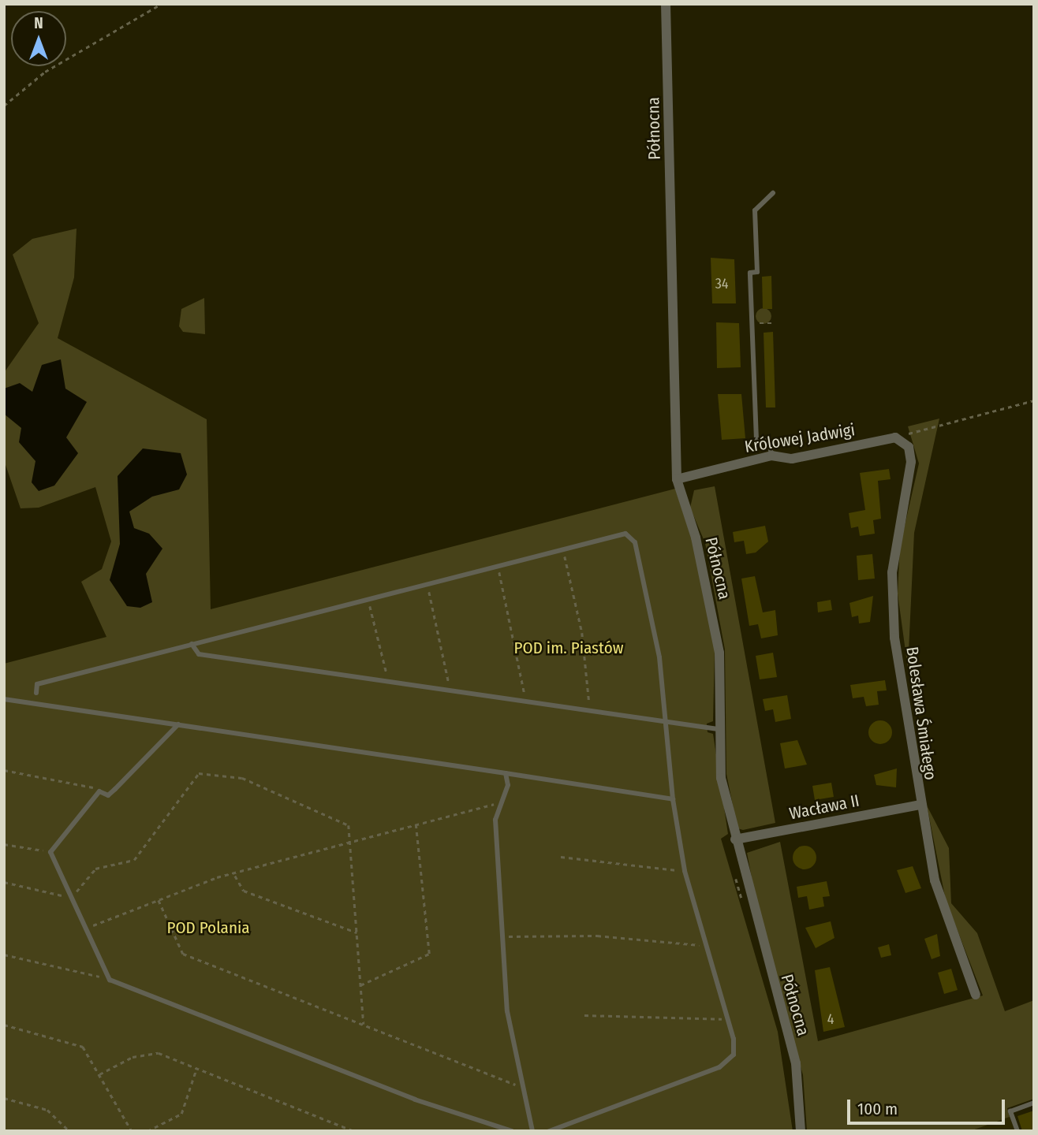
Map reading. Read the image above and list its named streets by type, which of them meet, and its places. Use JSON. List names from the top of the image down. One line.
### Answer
{"streets":{"street":["Północna","Królowej Jadwigi","Bolesława Śmiałego","Wacława II"]},"crossings":[["Północna","Królowej Jadwigi"],["Północna","Wacława II"],["Królowej Jadwigi","Bolesława Śmiałego"],["Bolesława Śmiałego","Wacława II"]],"parks":["POD im. Piastów","POD Polania"],"house_numbers":["34","4"],"scale_bar":"100 m","north":"top"}
